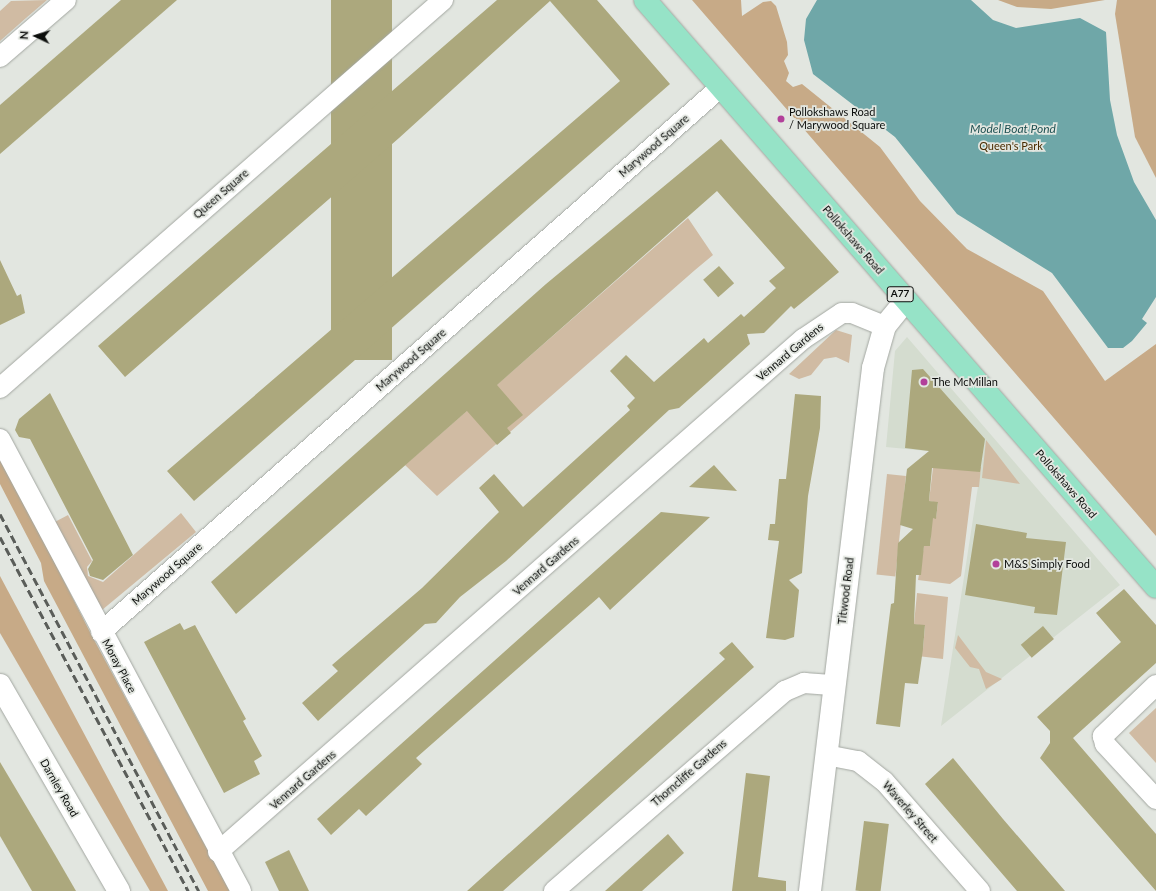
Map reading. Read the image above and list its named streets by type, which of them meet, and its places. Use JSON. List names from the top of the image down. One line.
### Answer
{"streets":{"main road":["Pollokshaws Road","A77"],"street":["Marywood Square","Queen Square","Vennard Gardens","Titwood Road","Moray Place","Thorncliffe Gardens","Darnley Road","Waverley Street"]},"crossings":[["Marywood Square","Pollokshaws Road"],["Marywood Square","Moray Place"],["Pollokshaws Road","Titwood Road"],["Vennard Gardens","Titwood Road"],["Vennard Gardens","Moray Place"],["Titwood Road","Thorncliffe Gardens"],["Titwood Road","Waverley Street"]],"water":["Model Boat Pond"],"parks":["Queen's Park"],"places":["Pollokshaws Road / Marywood Square","The McMillan","M&S Simply Food"],"north":"left"}
